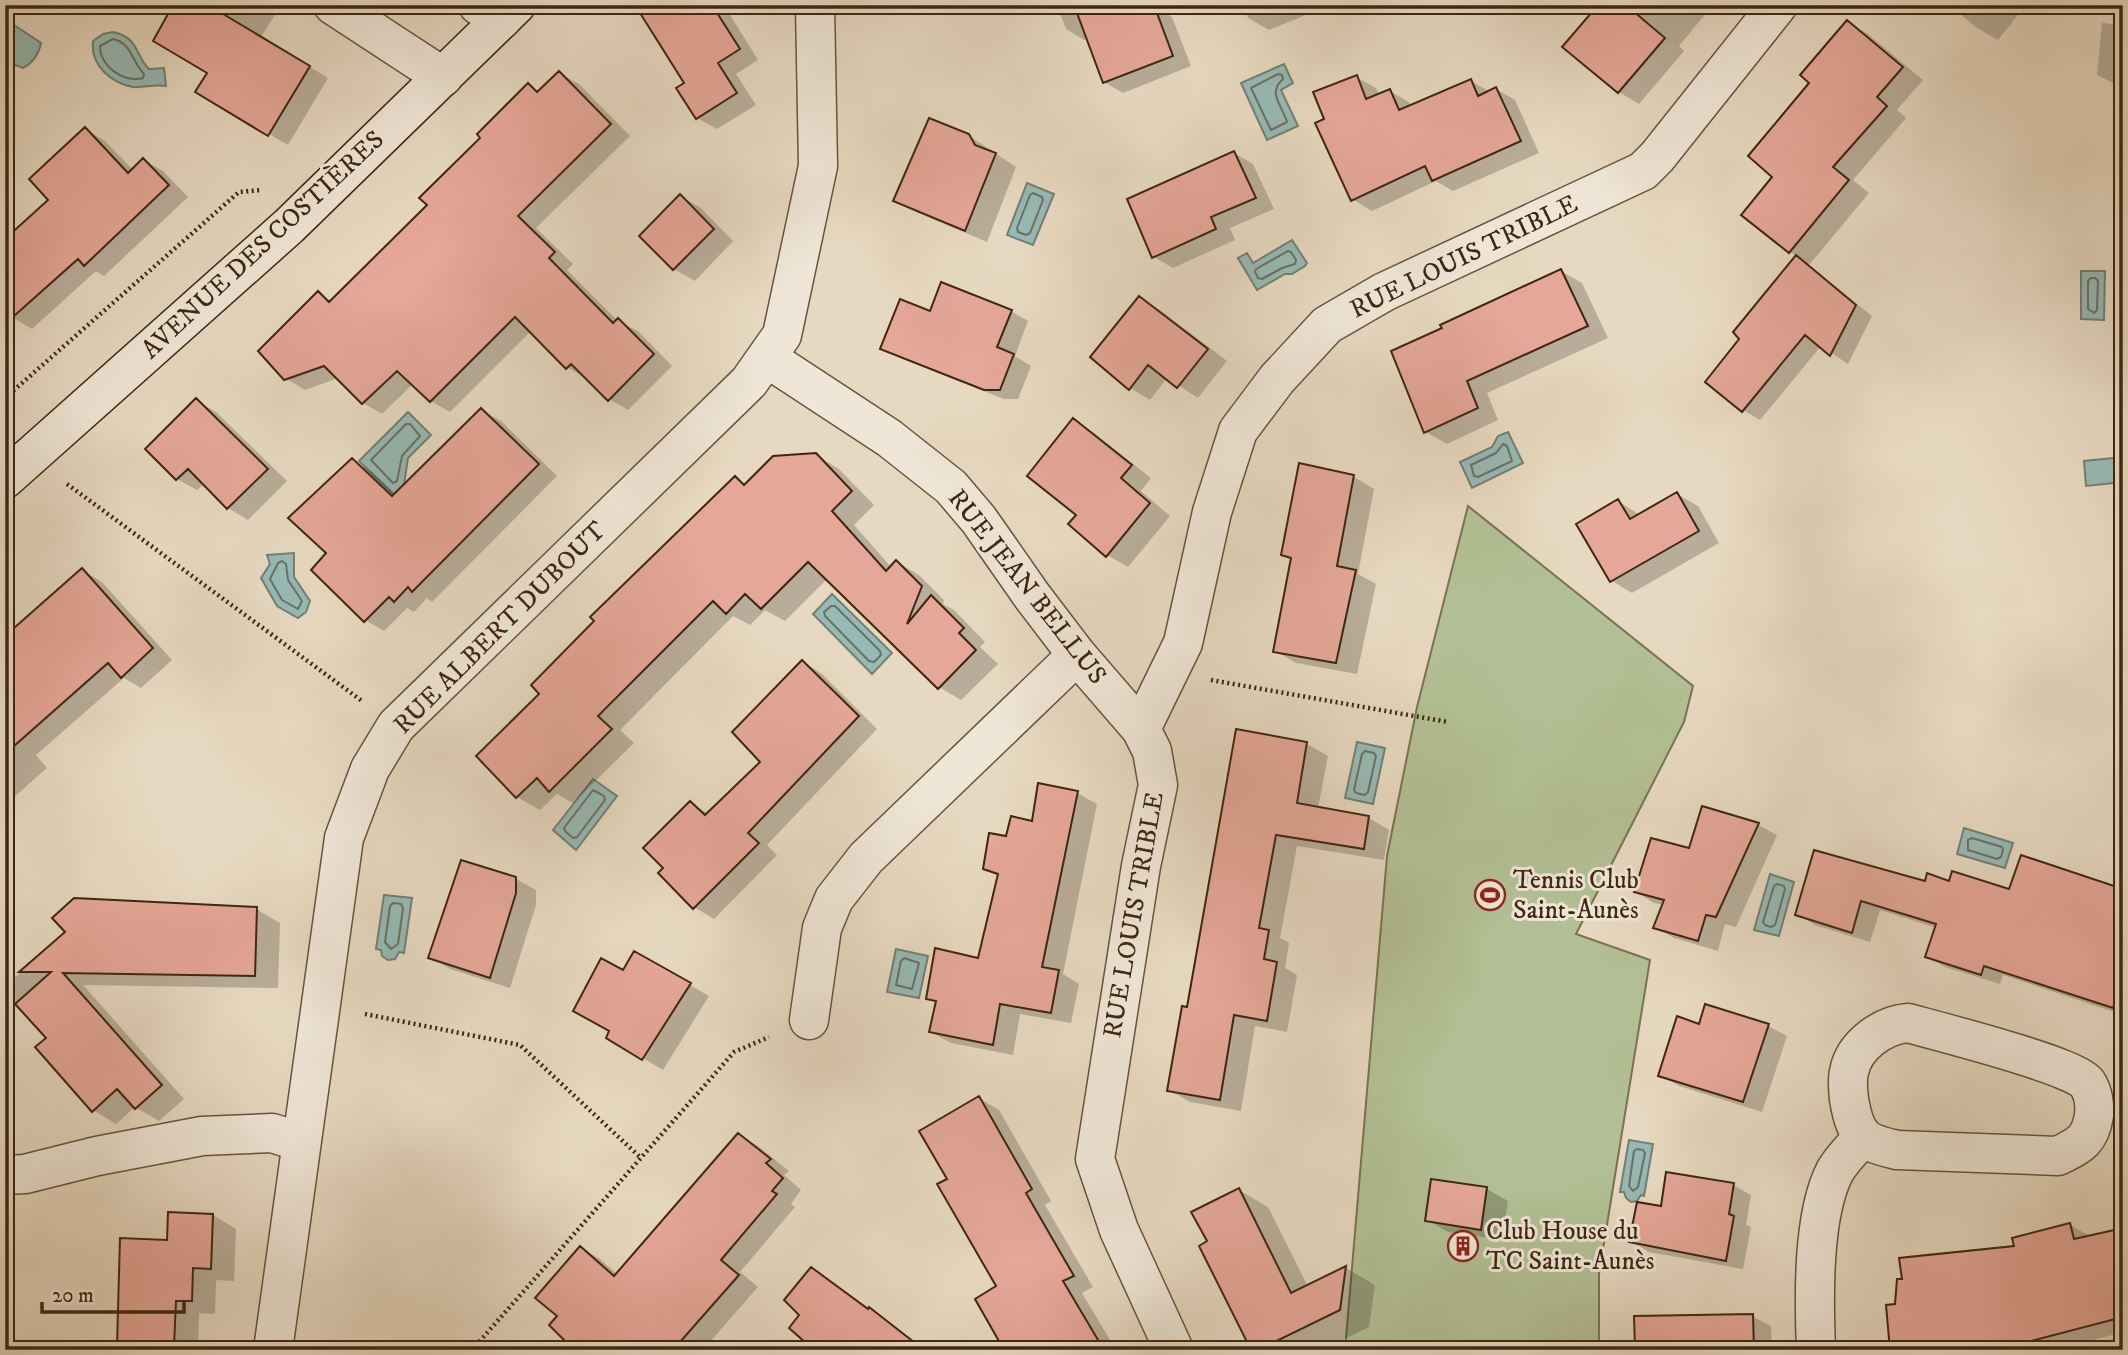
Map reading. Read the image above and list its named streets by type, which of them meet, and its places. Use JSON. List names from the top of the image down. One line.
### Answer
{"streets":{"street":["AVENUE DES COSTIÈRES","RUE LOUIS TRIBLE","RUE JEAN BELLUS","RUE ALBERT DUBOUT"]},"crossings":[["RUE LOUIS TRIBLE","RUE JEAN BELLUS"],["RUE JEAN BELLUS","RUE ALBERT DUBOUT"]],"places":{"sports":["Tennis Club Saint-Aunès"],"building":["Club House du TC Saint-Aunès"]},"scale_bar":"20 m"}
